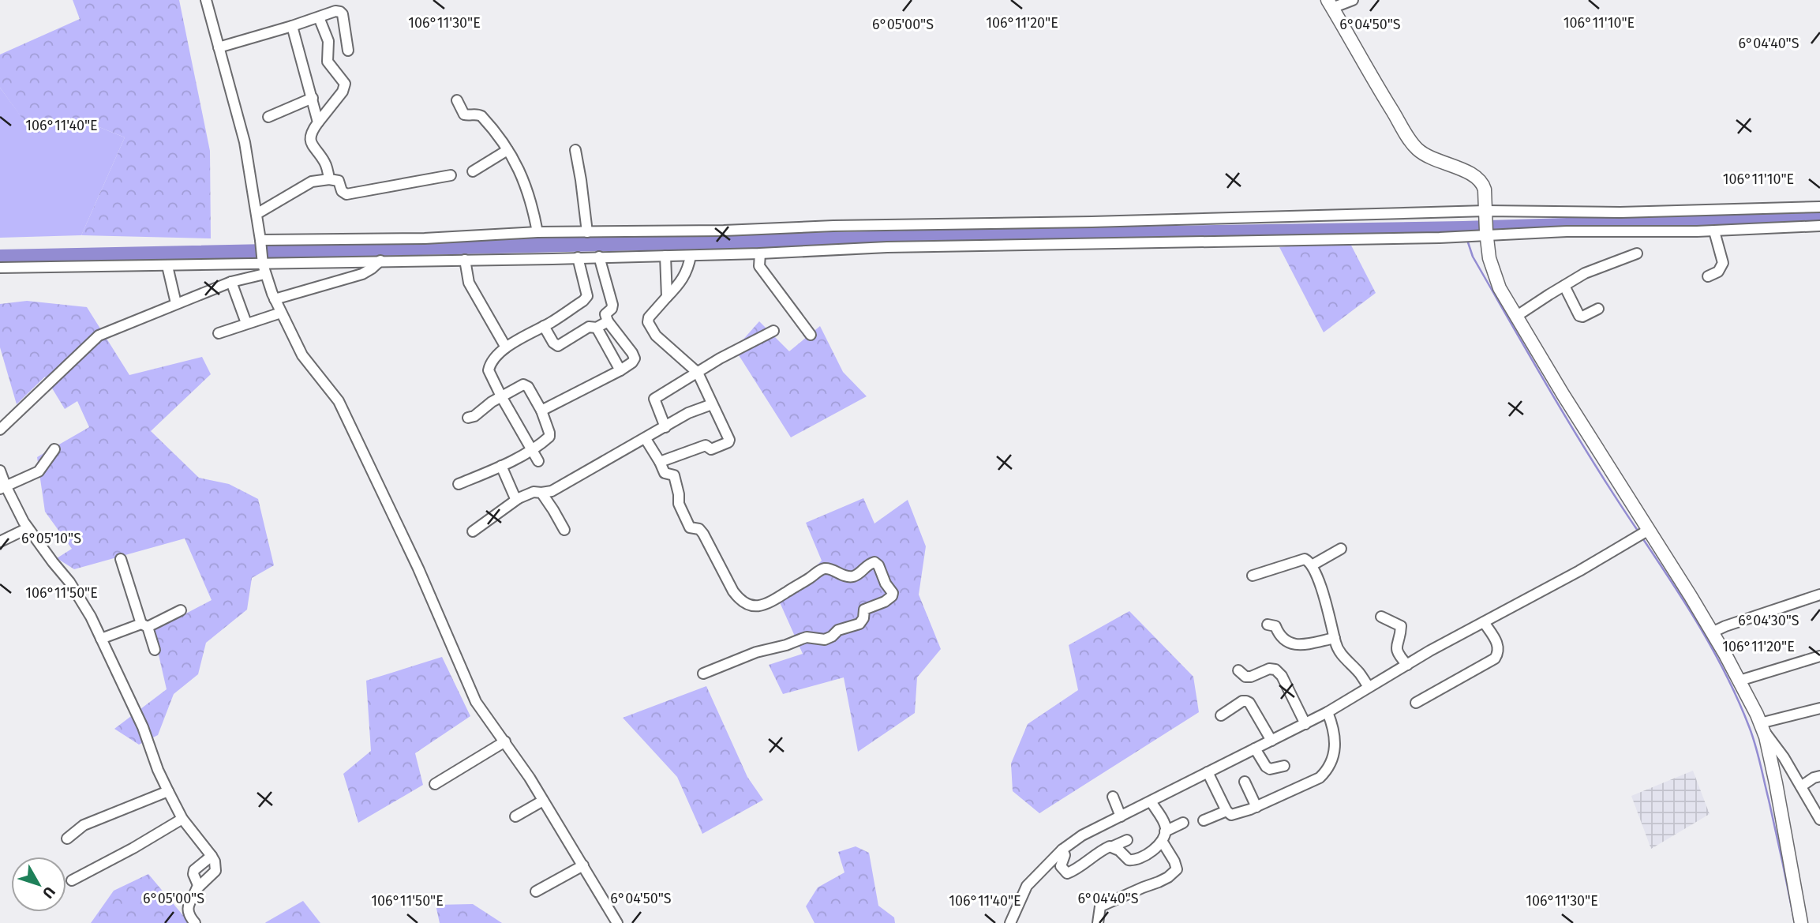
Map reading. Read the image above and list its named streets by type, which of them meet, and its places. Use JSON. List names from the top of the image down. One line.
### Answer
{"north":"bottom right","coordinates":["106°11'10\"E","106°11'30\"E","106°11'20\"E","6°05'00\"S","6°04'50\"S","6°04'40\"S","106°11'40\"E","6°05'10\"S","106°11'50\"E","6°04'30\"S"]}
